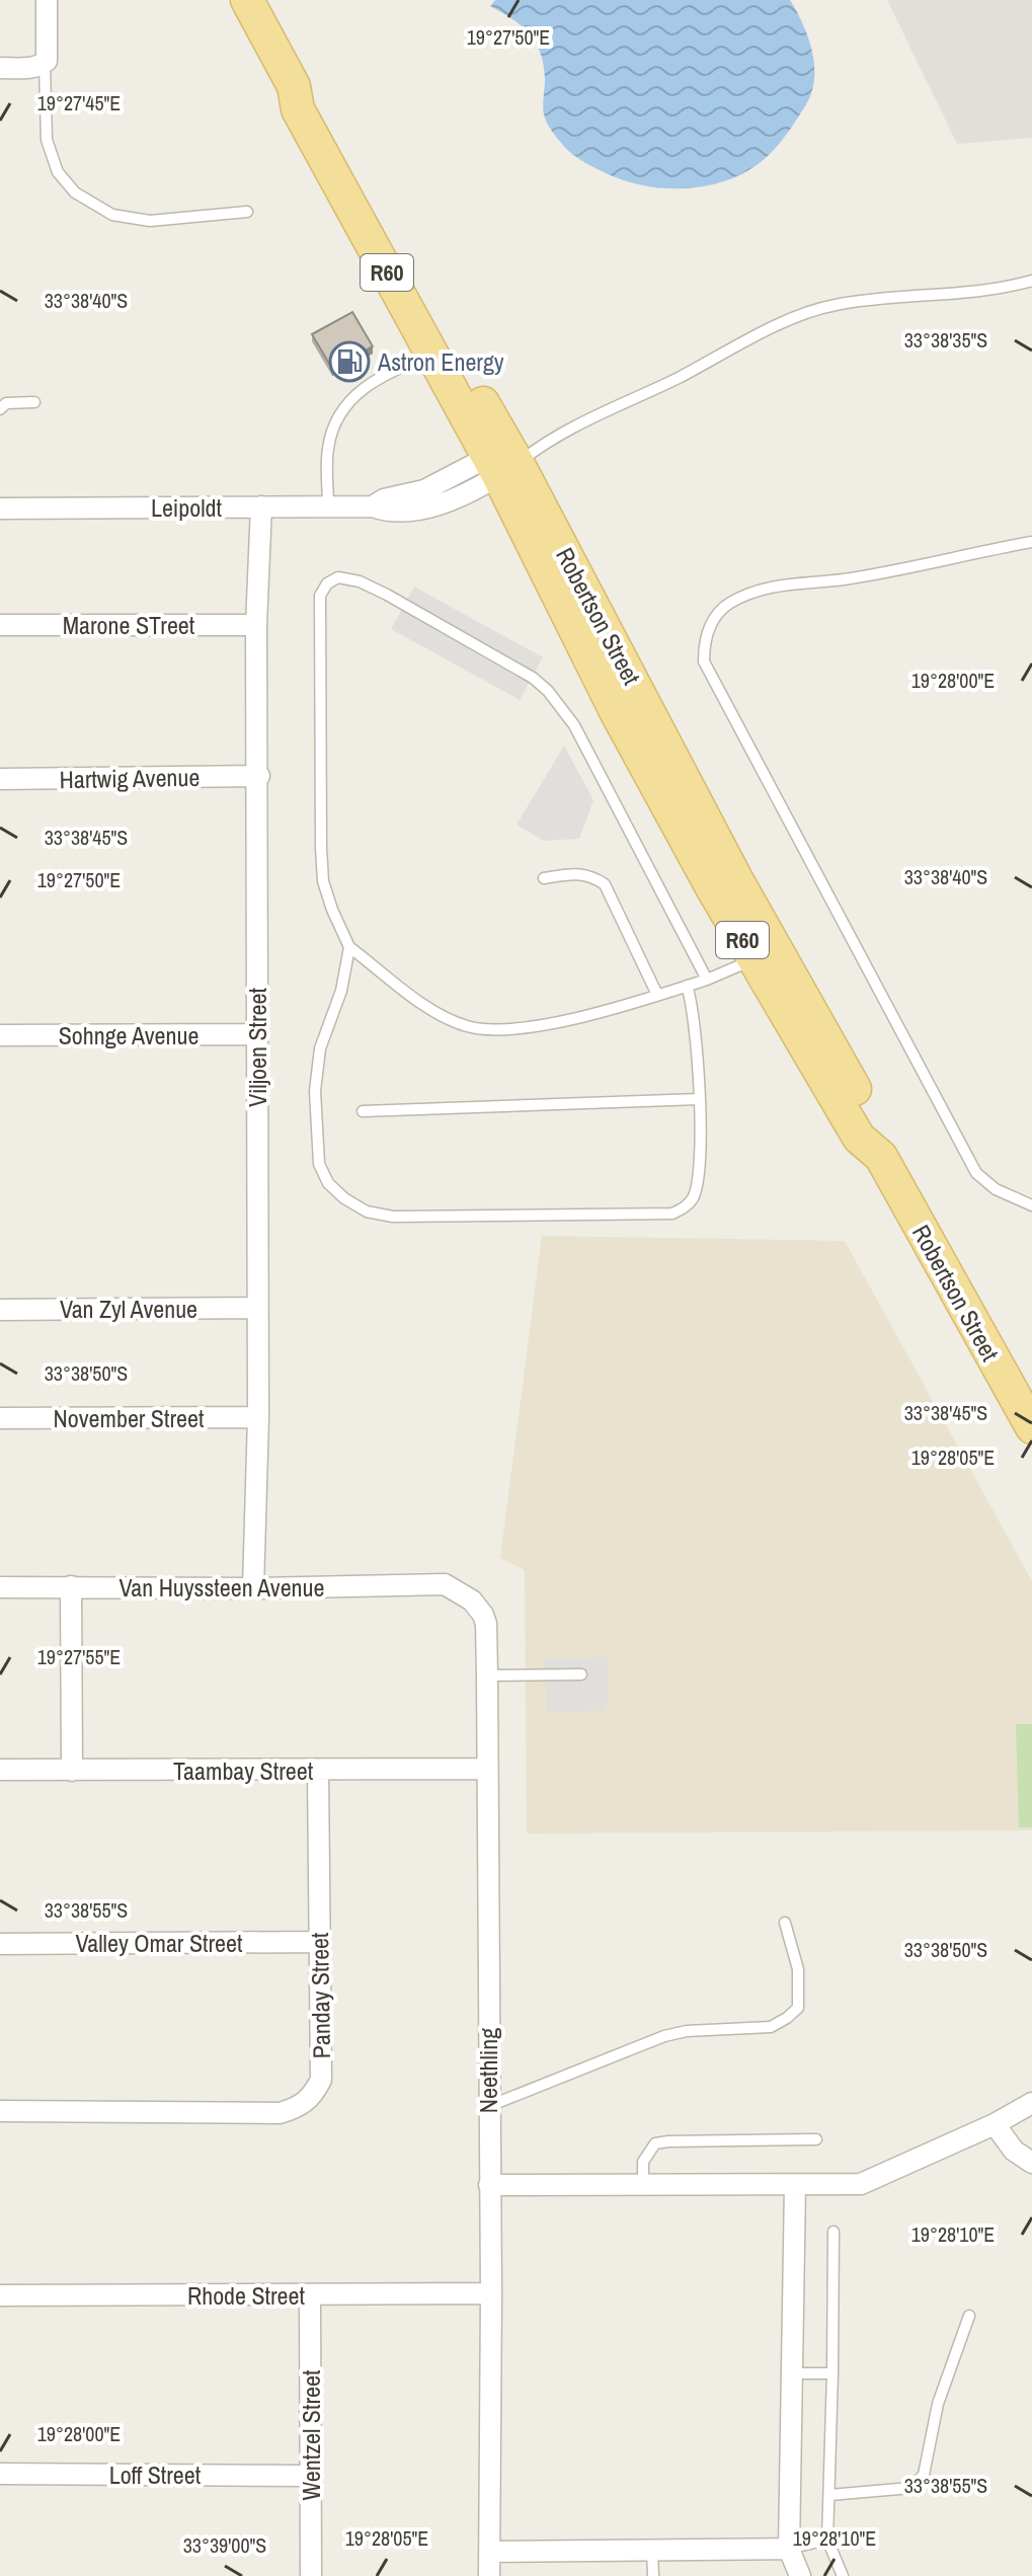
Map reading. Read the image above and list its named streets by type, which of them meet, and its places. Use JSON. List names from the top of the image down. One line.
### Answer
{"streets":{"main road":["R60","Robertson Street"],"street":["Leipoldt","Marone STreet","Hartwig Avenue","Sohnge Avenue","Viljoen Street","Van Zyl Avenue","November Street","Van Huyssteen Avenue","Taambay Street","Valley Omar Street","Panday Street","Neethling","Rhode Street","Wentzel Street","Loff Street"]},"crossings":[["Leipoldt","Robertson Street"],["Leipoldt","Viljoen Street"],["Marone STreet","Viljoen Street"],["Hartwig Avenue","Viljoen Street"],["Sohnge Avenue","Viljoen Street"],["Viljoen Street","Van Zyl Avenue"],["Viljoen Street","November Street"],["Viljoen Street","Van Huyssteen Avenue"],["Van Huyssteen Avenue","Neethling"],["Taambay Street","Panday Street"],["Taambay Street","Neethling"],["Valley Omar Street","Panday Street"],["Neethling","Rhode Street"],["Rhode Street","Wentzel Street"],["Wentzel Street","Loff Street"]],"places":{"fuel station":["Astron Energy"]},"coordinates":["19°27'50\"E","19°27'45\"E","33°38'40\"S","33°38'35\"S","19°28'00\"E","33°38'45\"S","33°38'50\"S","19°28'05\"E","19°27'55\"E","33°38'55\"S","19°28'10\"E","33°39'00\"S"]}
